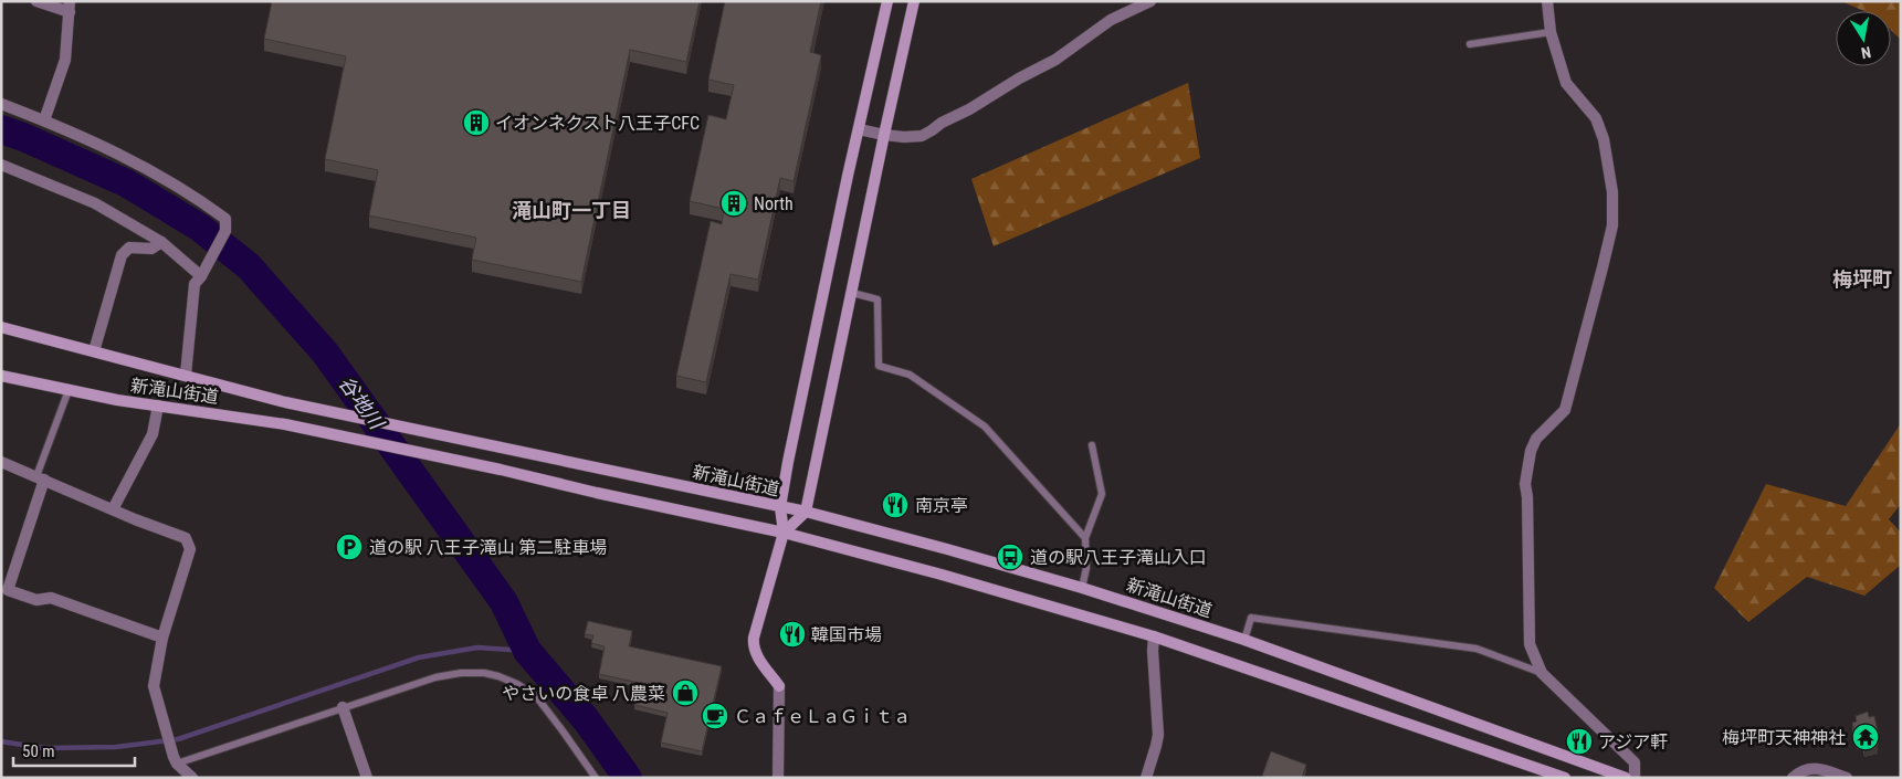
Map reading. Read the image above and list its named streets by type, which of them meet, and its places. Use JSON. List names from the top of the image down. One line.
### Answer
{"streets":{"main road":["新滝山街道"]},"districts":["滝山町一丁目","梅坪町"],"water":["谷地川"],"places":{"building":["イオンネクスト八王子CFC","North"],"restaurant":["南京亭","韓国市場","アジア軒"],"parking":["道の駅 八王子滝山 第二駐車場"],"bus stop":["道の駅八王子滝山入口"],"shop":["やさいの食卓 八農菜"],"cafe":["ＣａｆｅＬａＧｉｔａ"],"temple":["梅坪町天神神社"]},"scale_bar":"50 m","north":"bottom"}
